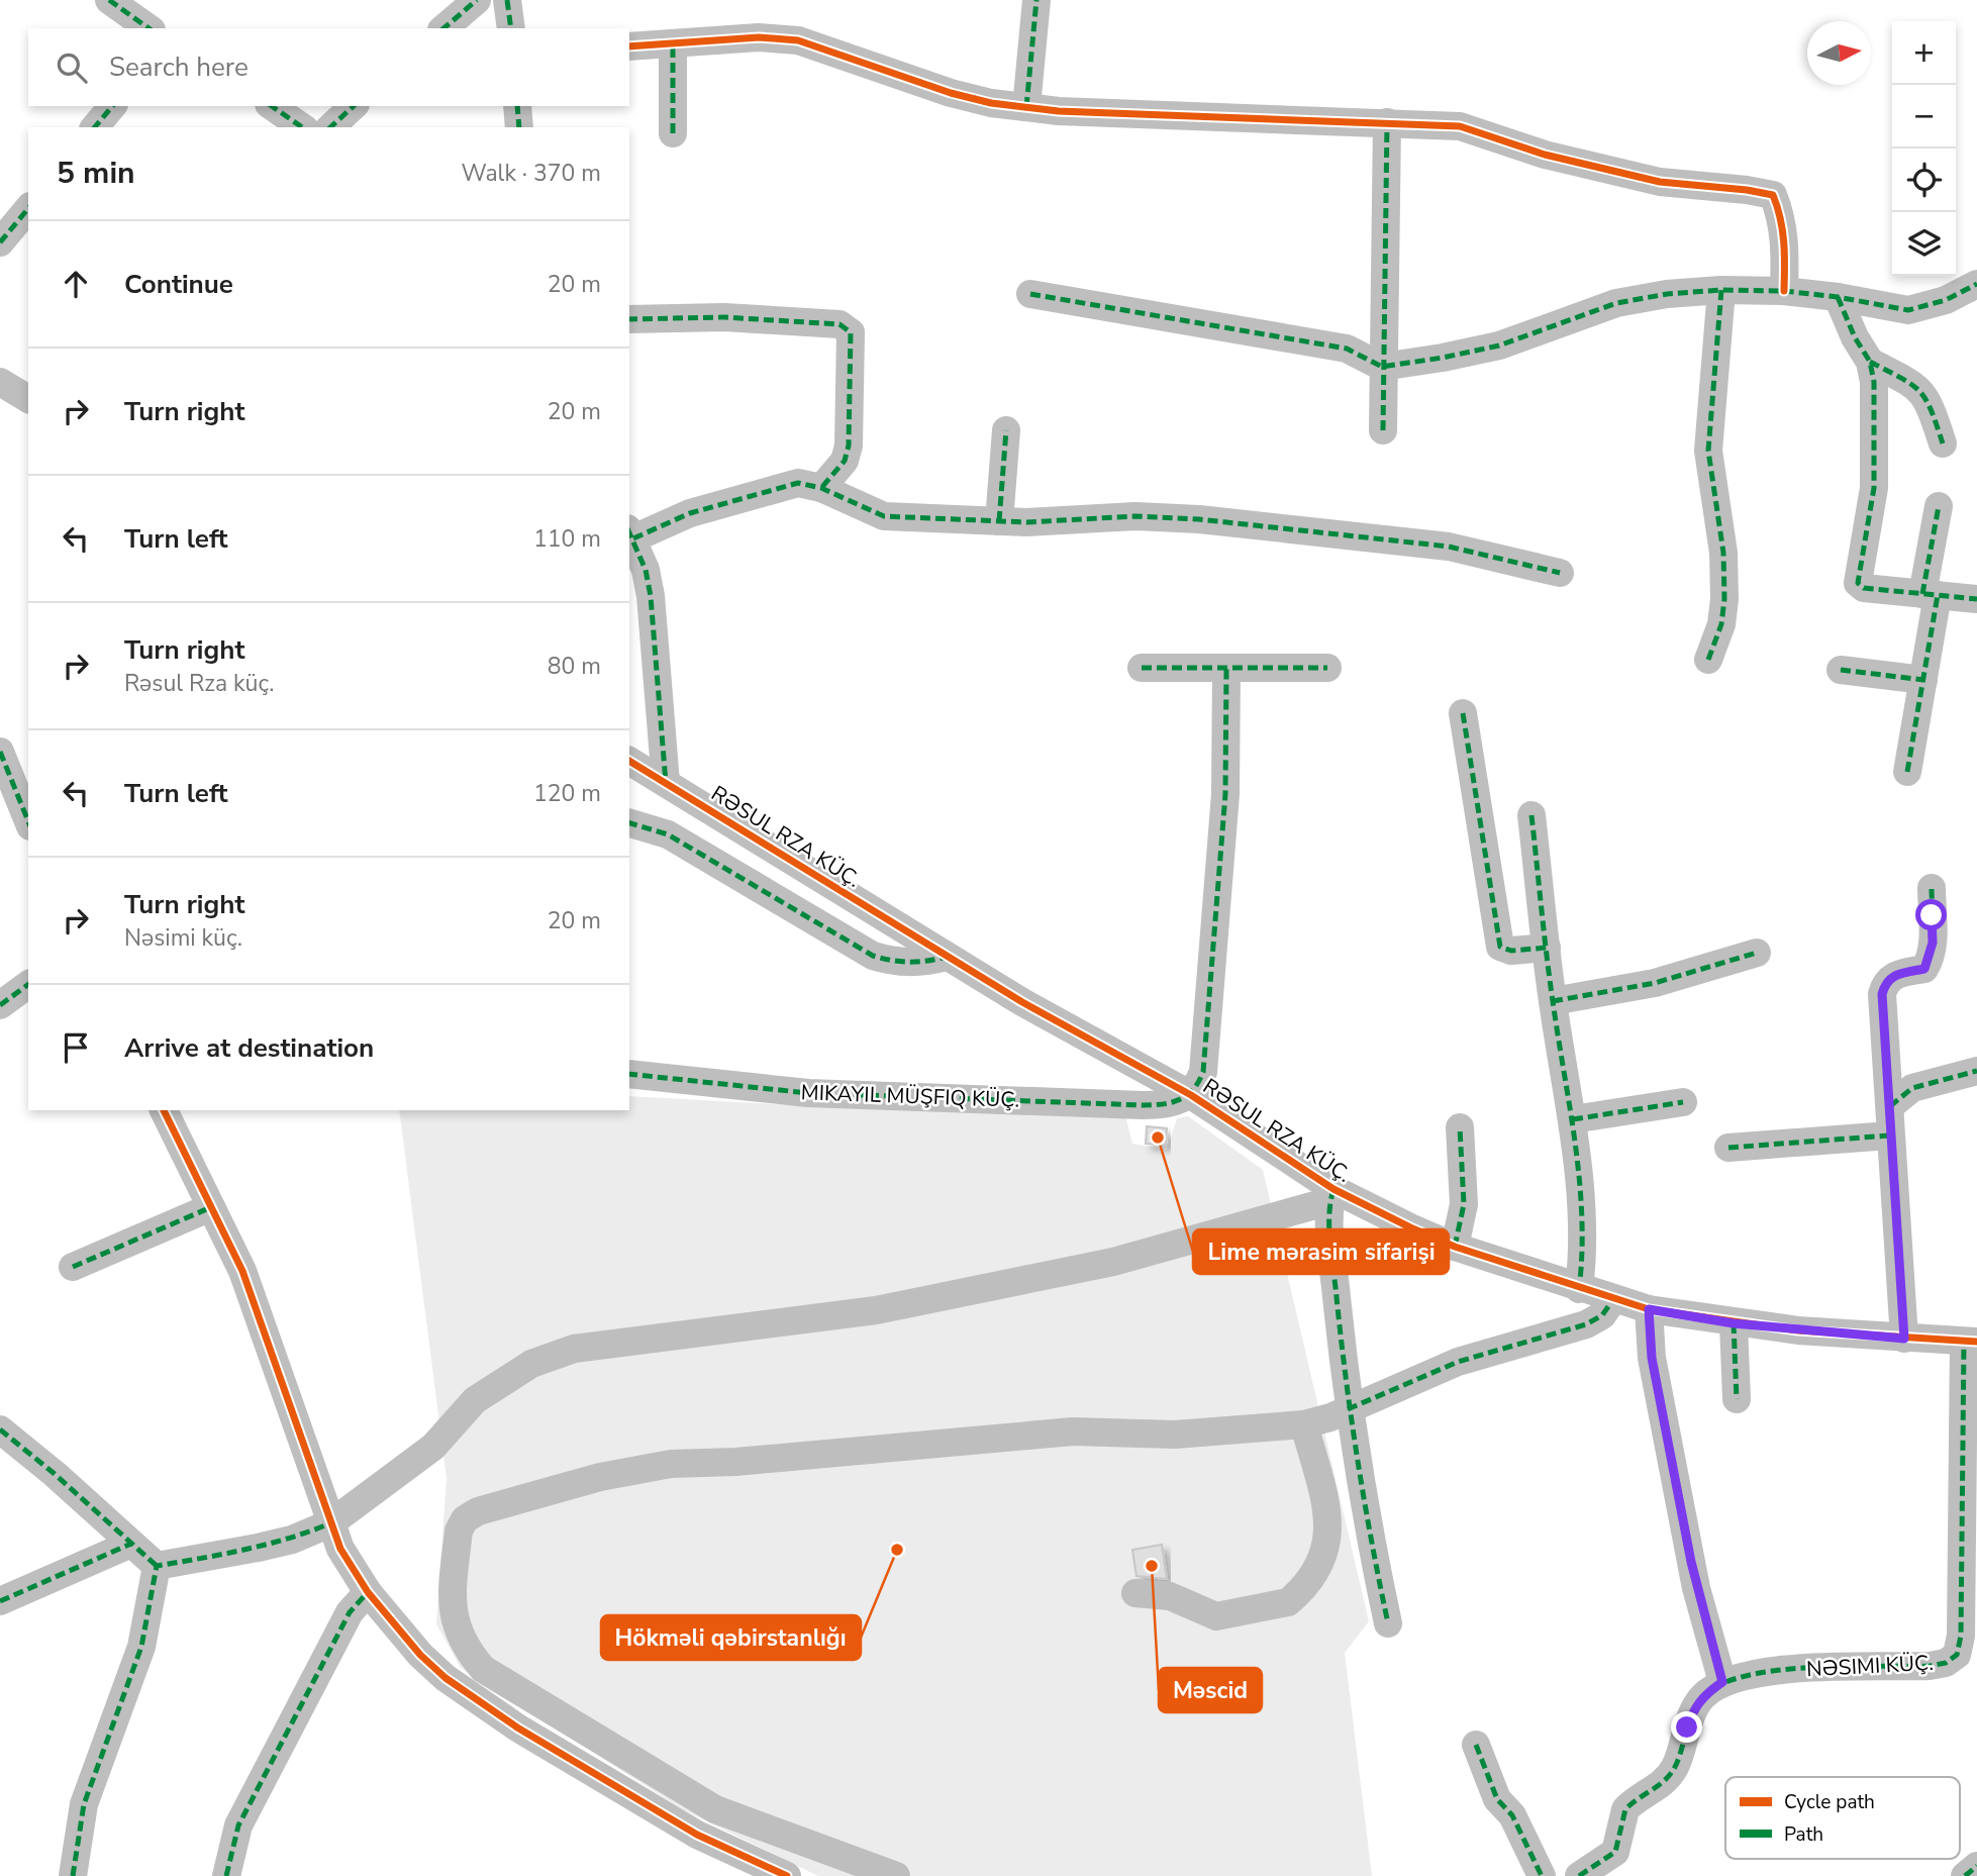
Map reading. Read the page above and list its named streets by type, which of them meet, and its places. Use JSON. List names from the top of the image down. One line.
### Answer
{"streets":{"street":["RƏSUL RZA KÜÇ.","NƏSIMI KÜÇ."]},"crossings":[["RƏSUL RZA KÜÇ.","NƏSIMI KÜÇ."]],"places":["Lime mərasim sifarişi","Hökməli qəbirstanlığı","Məscid"],"legend":["Cycle path","Path"],"north":"right","page":{"map_buttons":["+","−"],"search":"Search here","heading":["5 min","Walk · 370 m"],"list":[["Continue","20 m"],["Turn right","20 m"],["Turn left","110 m"],["Turn right","Rəsul Rza küç.","80 m"],["Turn left","120 m"],["Turn right","Nəsimi küç.","20 m"],"Arrive at destination"]}}
